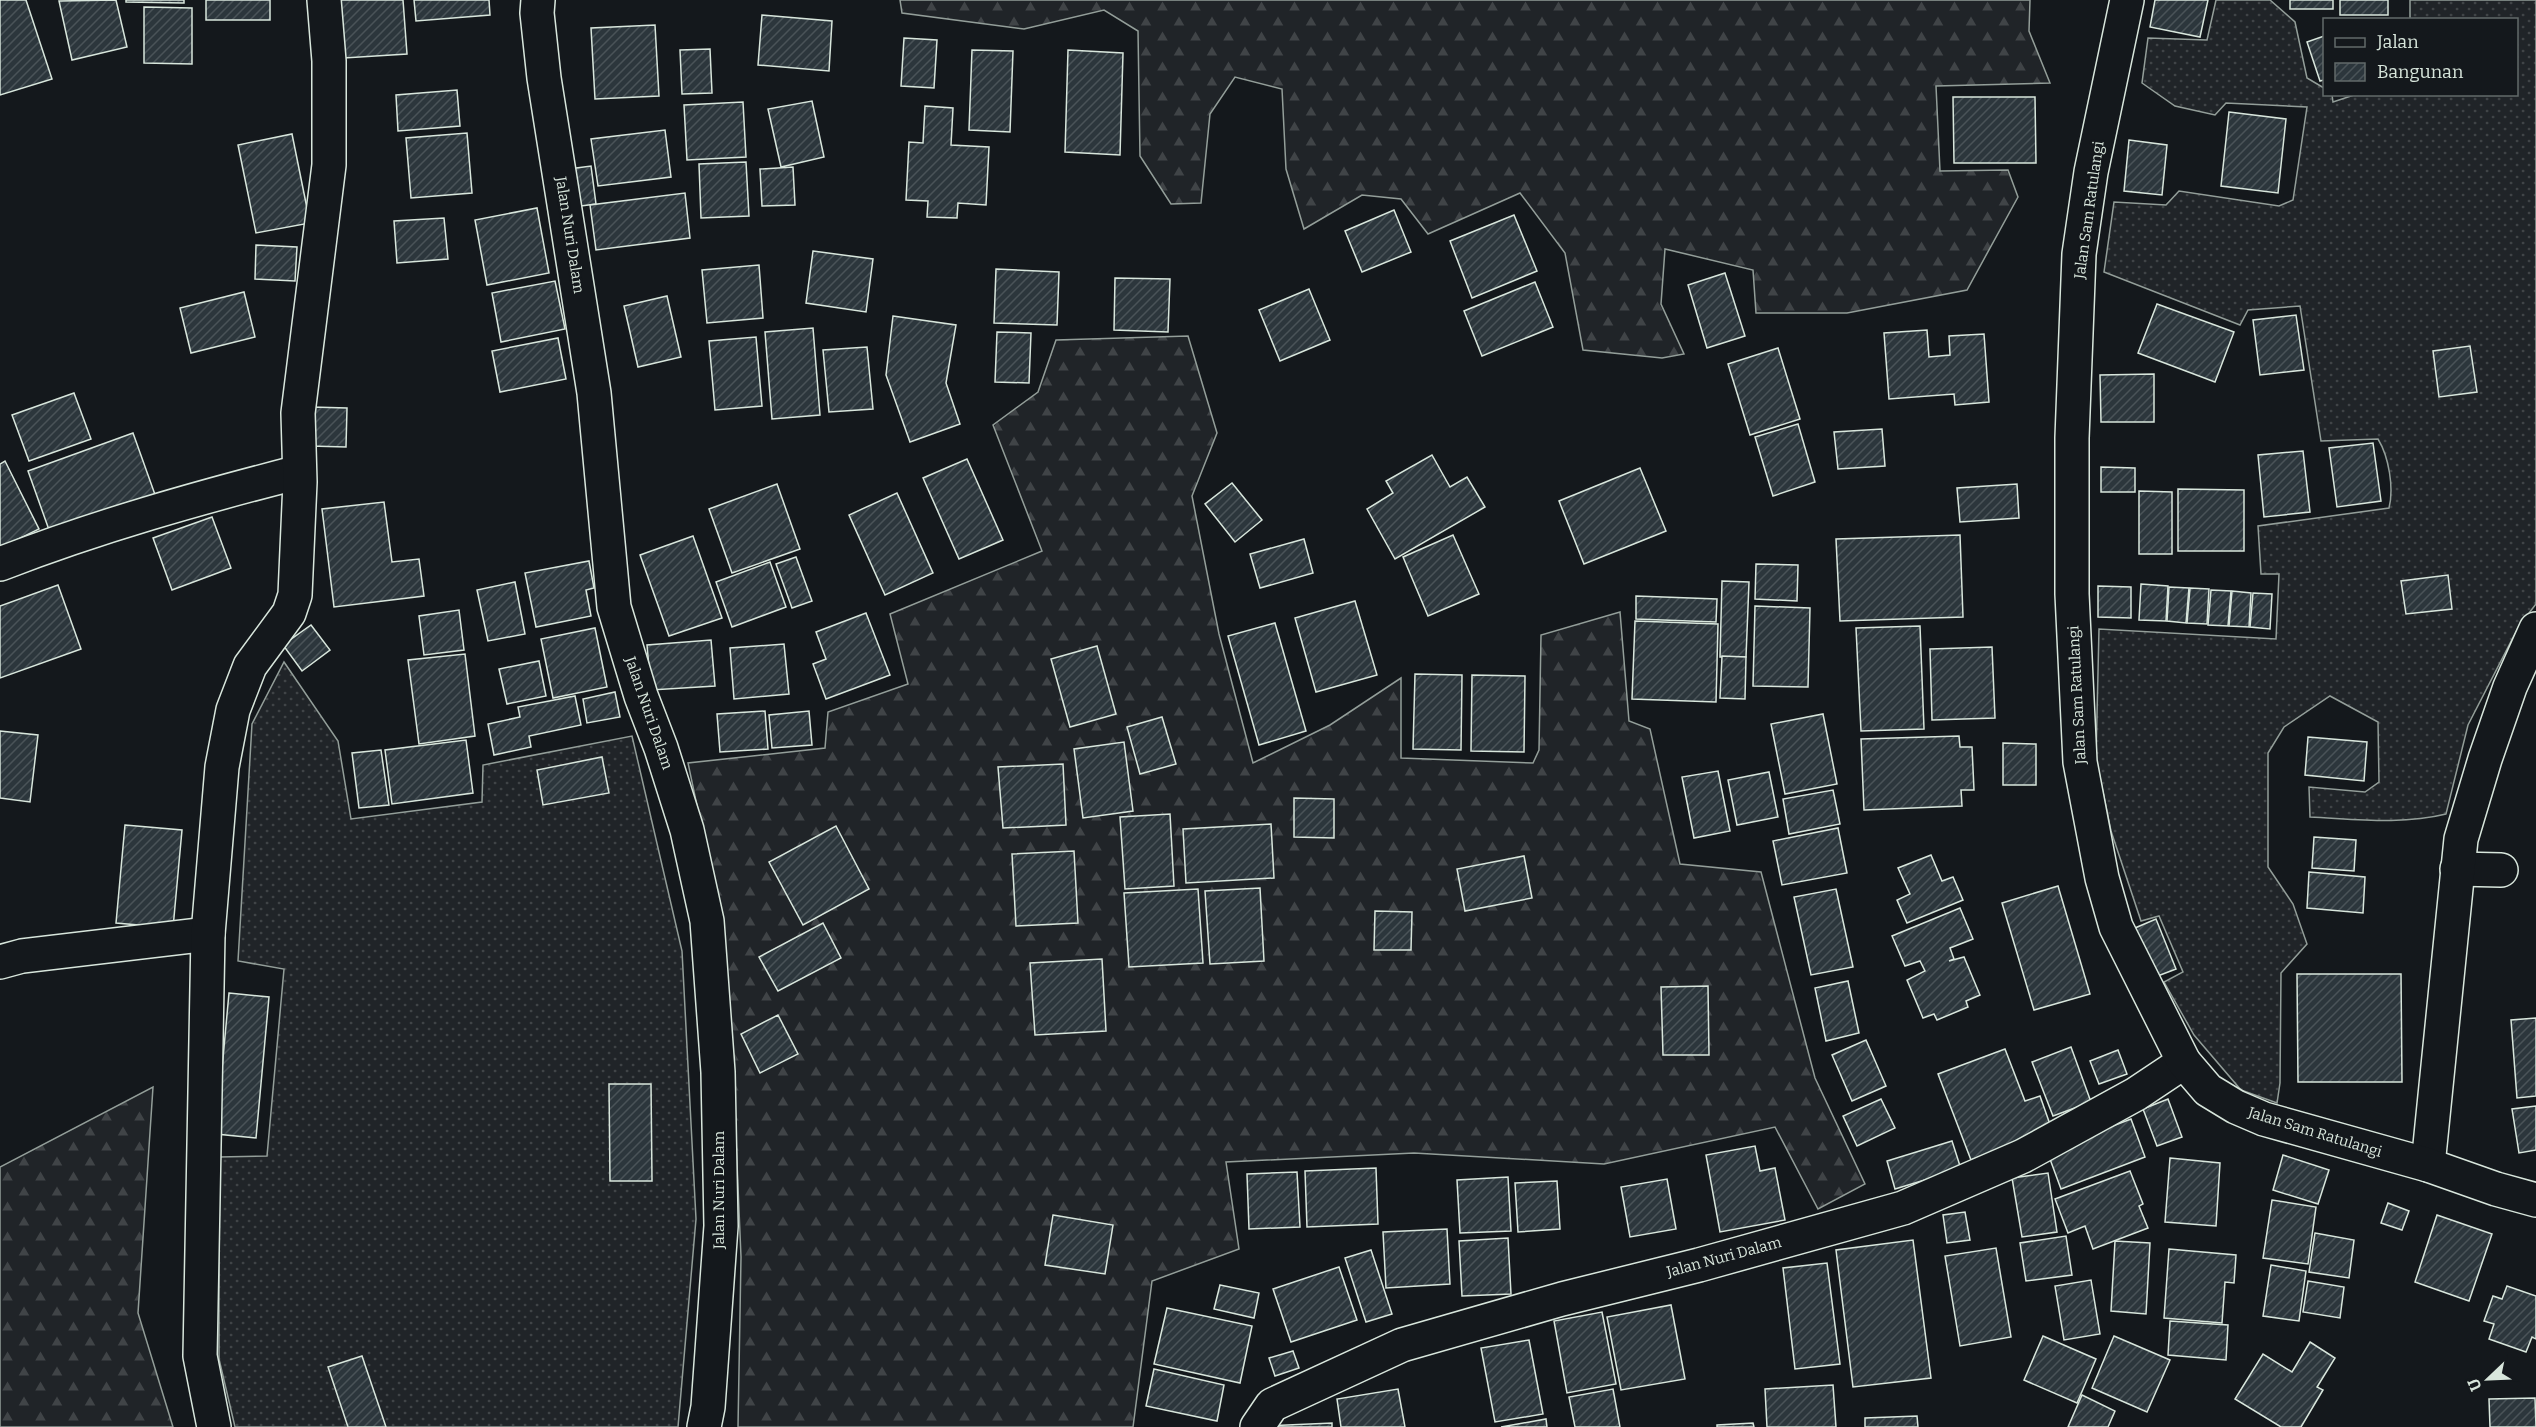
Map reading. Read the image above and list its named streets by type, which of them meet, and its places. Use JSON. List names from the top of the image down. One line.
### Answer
{"streets":{"street":["Jalan Sam Ratulangi","Jalan Nuri Dalam"]},"crossings":[["Jalan Sam Ratulangi","Jalan Nuri Dalam"]],"legend":["Jalan","Bangunan"],"north":"bottom left"}
